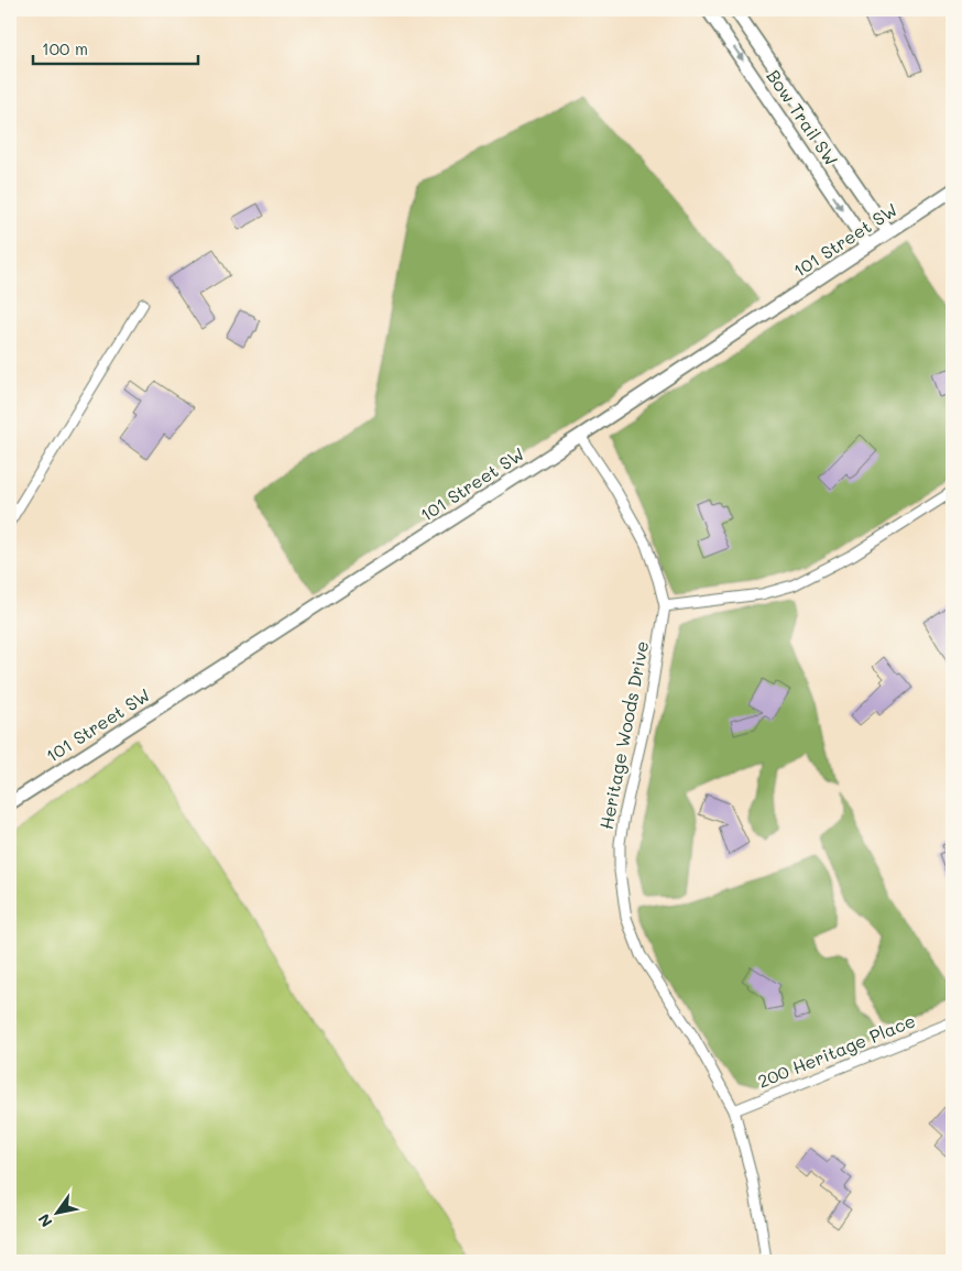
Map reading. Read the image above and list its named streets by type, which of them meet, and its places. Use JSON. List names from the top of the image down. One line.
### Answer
{"streets":{"street":["Bow Trail SW","101 Street SW","Heritage Woods Drive","200 Heritage Place"]},"crossings":[["Bow Trail SW","101 Street SW"],["101 Street SW","Heritage Woods Drive"],["Heritage Woods Drive","200 Heritage Place"]],"scale_bar":"100 m","north":"bottom left"}
